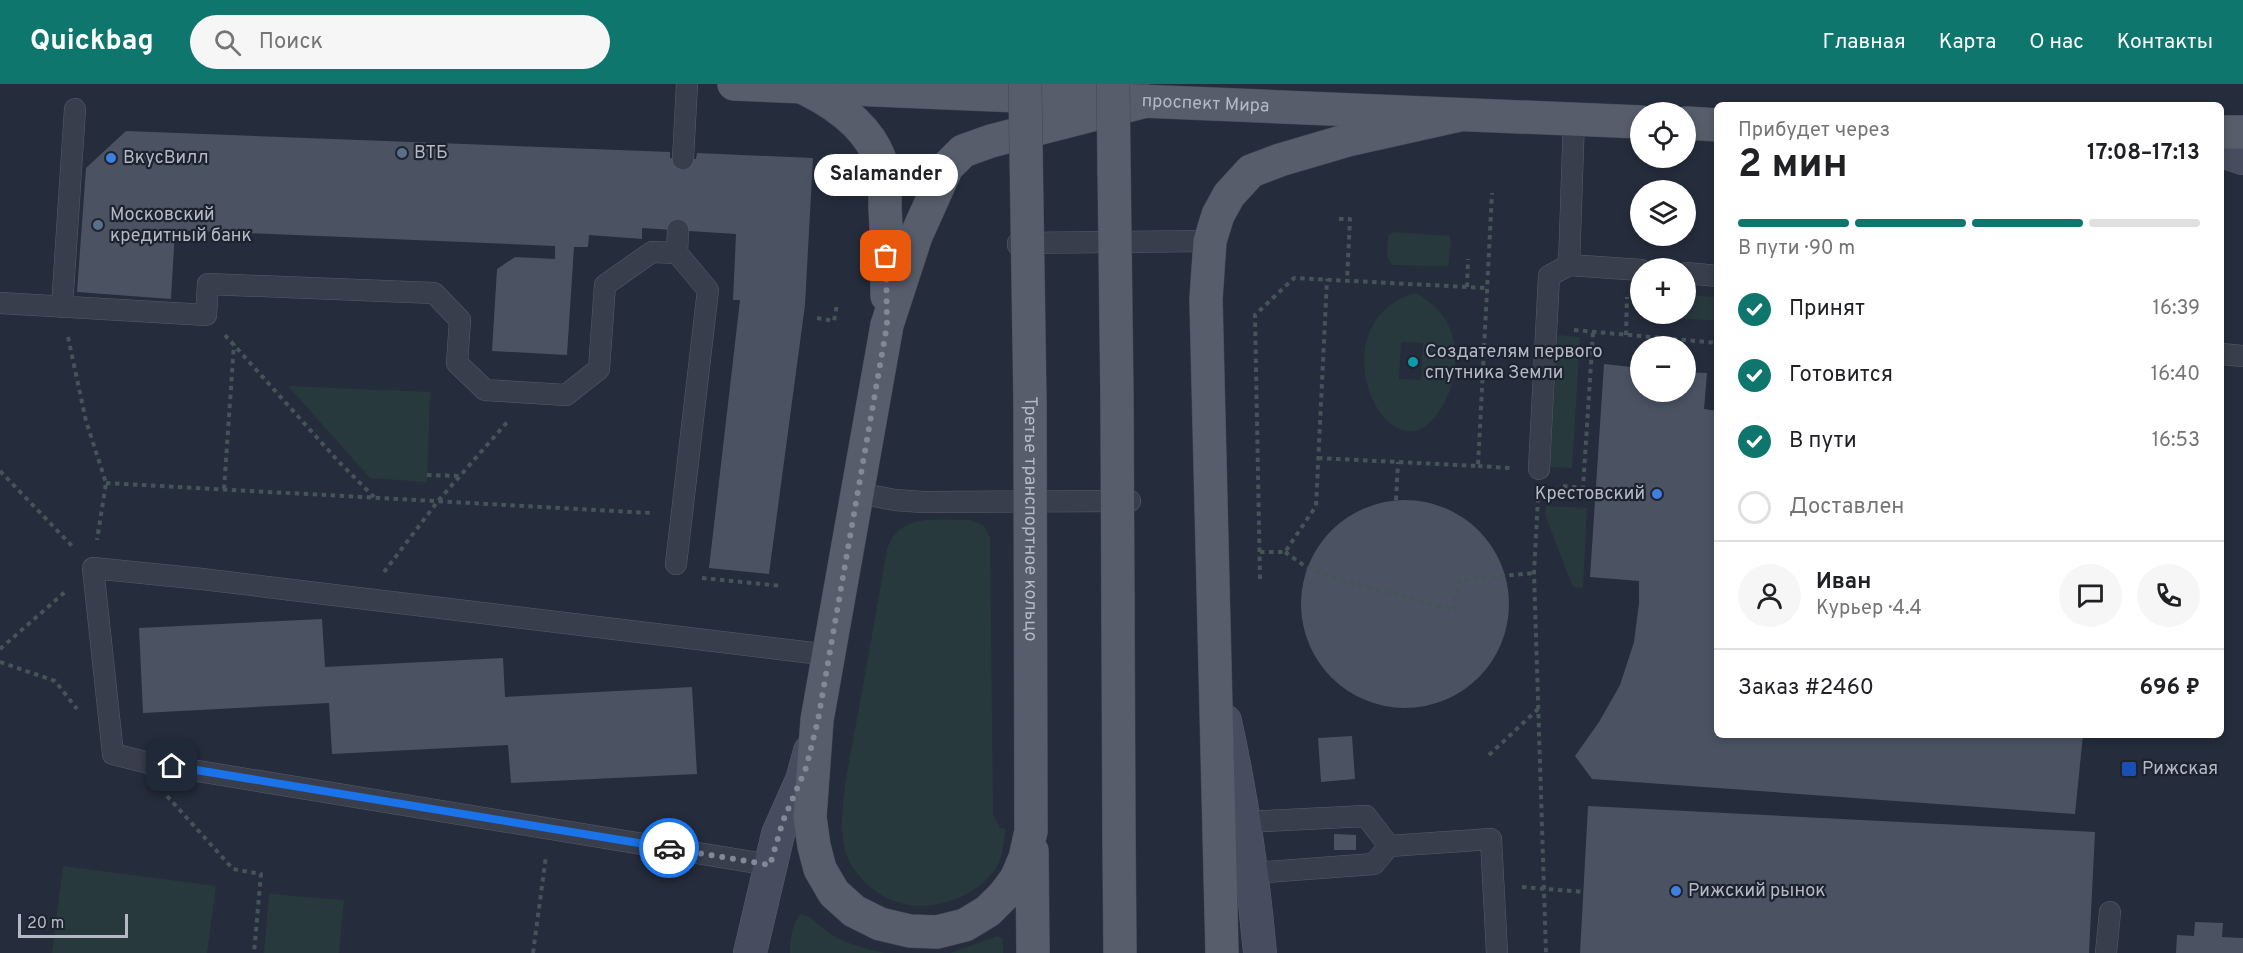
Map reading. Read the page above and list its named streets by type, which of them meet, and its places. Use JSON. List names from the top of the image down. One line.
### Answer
{"streets":{"main road":["проспект Мира","Третье транспортное кольцо"]},"places":{"other":["ВТБ","ВкусВилл","Московский кредитный банк","Salamander","Создателям первого спутника Земли","Крестовский","Рижский рынок"],"transit":["Рижская"]},"scale_bar":"20 m","page":{"header":"Quickbag","search":"Поиск","nav":["Главная","Карта","О нас","Контакты"],"map_buttons":["+","−"],"heading":["2 мин","Прибудет через","17:08–17:13"],"panel":["Иван","Курьер · 4.4","Заказ #2460","696 ₽"],"bubble":"Salamander","bar":"В пути · 90 m","list":[["Принят","16:39"],["Готовится","16:40"],["В пути","16:53"],"Доставлен"],"scale":"20 m"}}
